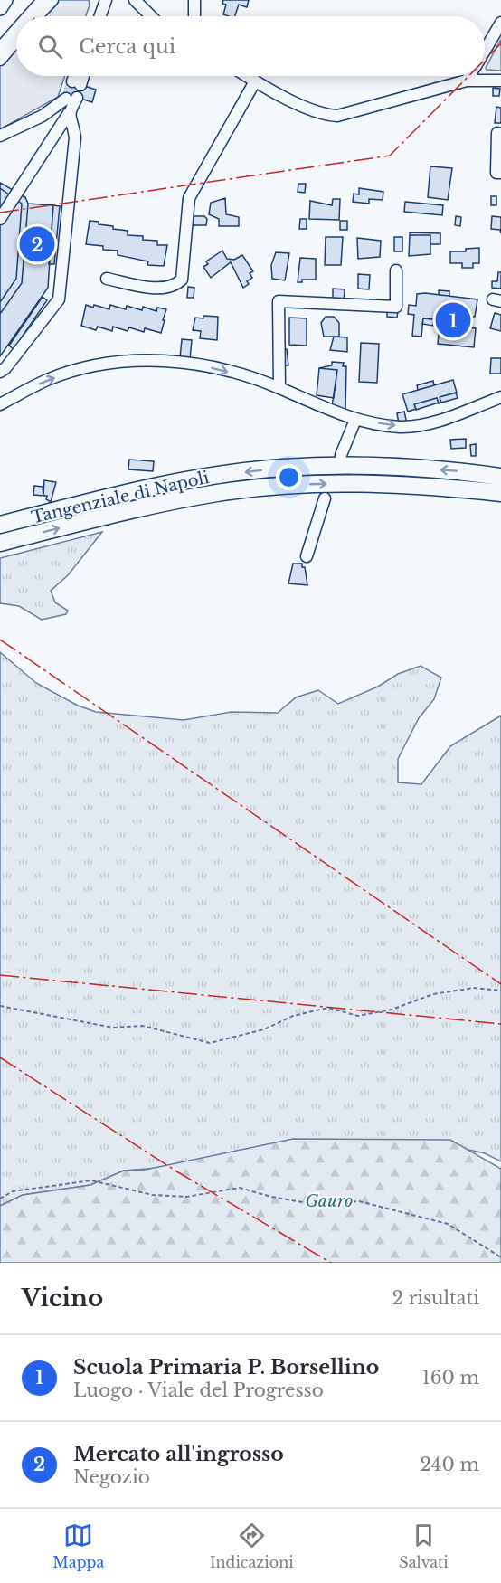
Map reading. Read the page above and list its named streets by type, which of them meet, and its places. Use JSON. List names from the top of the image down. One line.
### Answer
{"streets":{"highway":["Tangenziale di Napoli"]},"parks":["Gauro"],"page":{"search":"Cerca qui","pins":["2","1"],"heading":["Vicino","2 risultati"],"list":[{"mark":"1","name":"Scuola Primaria P. Borsellino","note":"Luogo · Viale del Progresso","value":"160 m"},{"mark":"2","name":"Mercato all'ingrosso","note":"Negozio","value":"240 m"}],"nav":["Mappa","Indicazioni","Salvati"]}}
